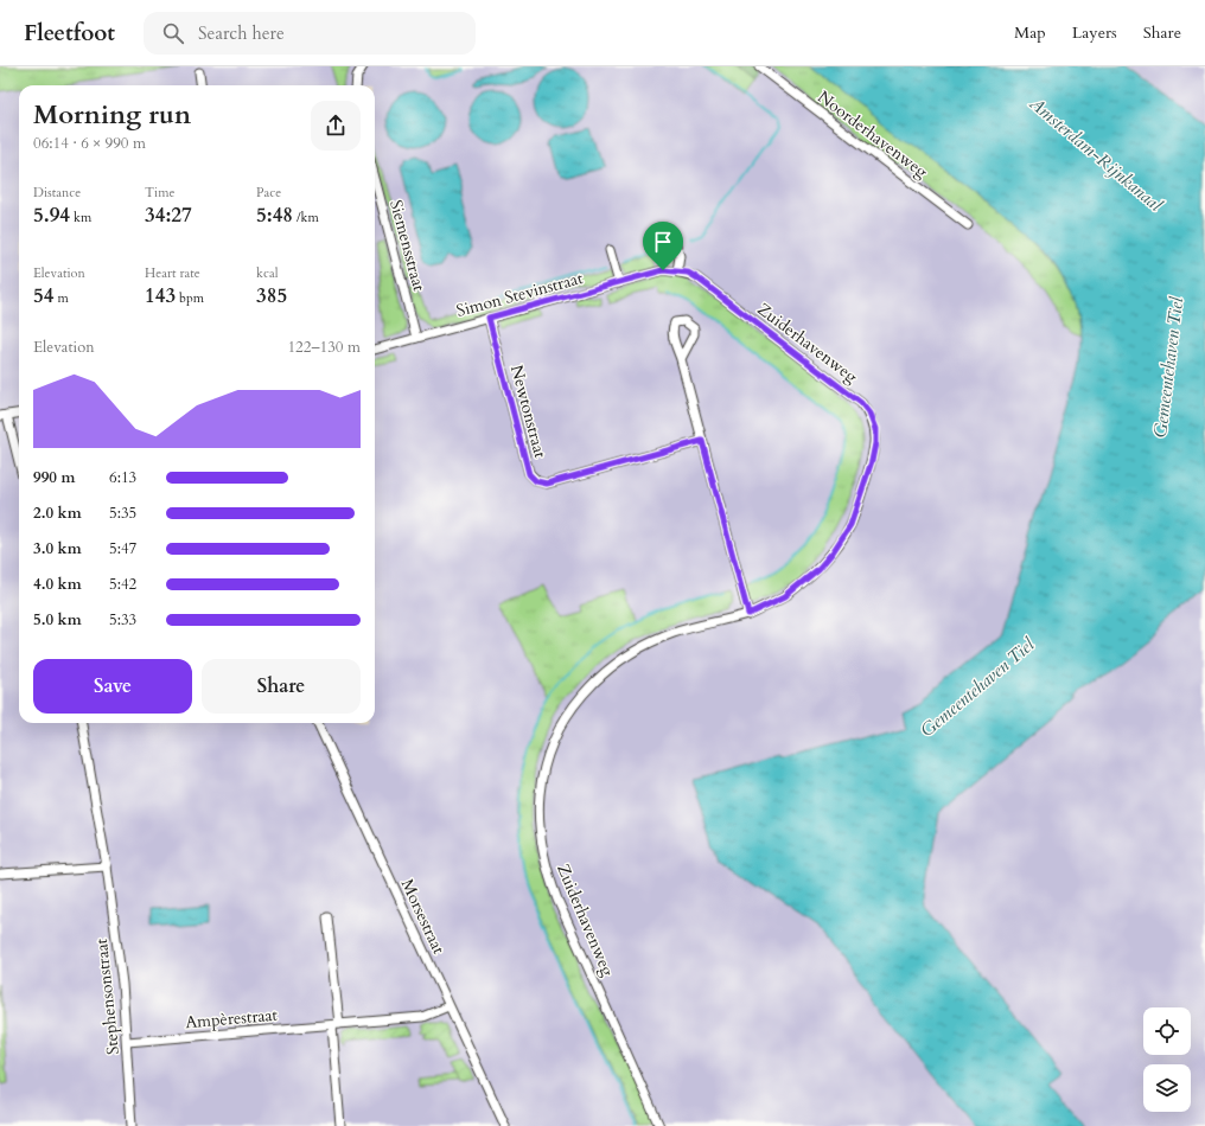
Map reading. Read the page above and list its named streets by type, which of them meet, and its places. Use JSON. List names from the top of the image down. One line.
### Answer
{"streets":{"street":["Noorderhavenweg","Siemensstraat","Simon Stevinstraat","Zuiderhavenweg","Newtonstraat","Morsestraat","Stephensonstraat","Ampèrestraat"]},"crossings":[["Siemensstraat","Simon Stevinstraat"],["Simon Stevinstraat","Zuiderhavenweg"],["Simon Stevinstraat","Newtonstraat"],["Morsestraat","Ampèrestraat"],["Stephensonstraat","Ampèrestraat"]],"water":["Amsterdam-Rijnkanaal","Gemeentehaven Tiel"],"page":{"header":"Fleetfoot","search":"Search here","nav":["Map","Layers","Share"],"heading":["Morning run","06:14 · 6 × 990 m"],"stats":[["Distance","5.94 km"],["Time","34:27"],["Pace","5:48 /km"],["Elevation","54 m"],["Heart rate","143 bpm"],["kcal","385"]],"chart":["Elevation","122–130 m"],"list":[{"name":"990 m","note":"6:13"},{"name":"2.0 km","note":"5:35"},{"name":"3.0 km","note":"5:47"},{"name":"4.0 km","note":"5:42"},{"name":"5.0 km","note":"5:33"}],"buttons":["Save","Share"]}}
